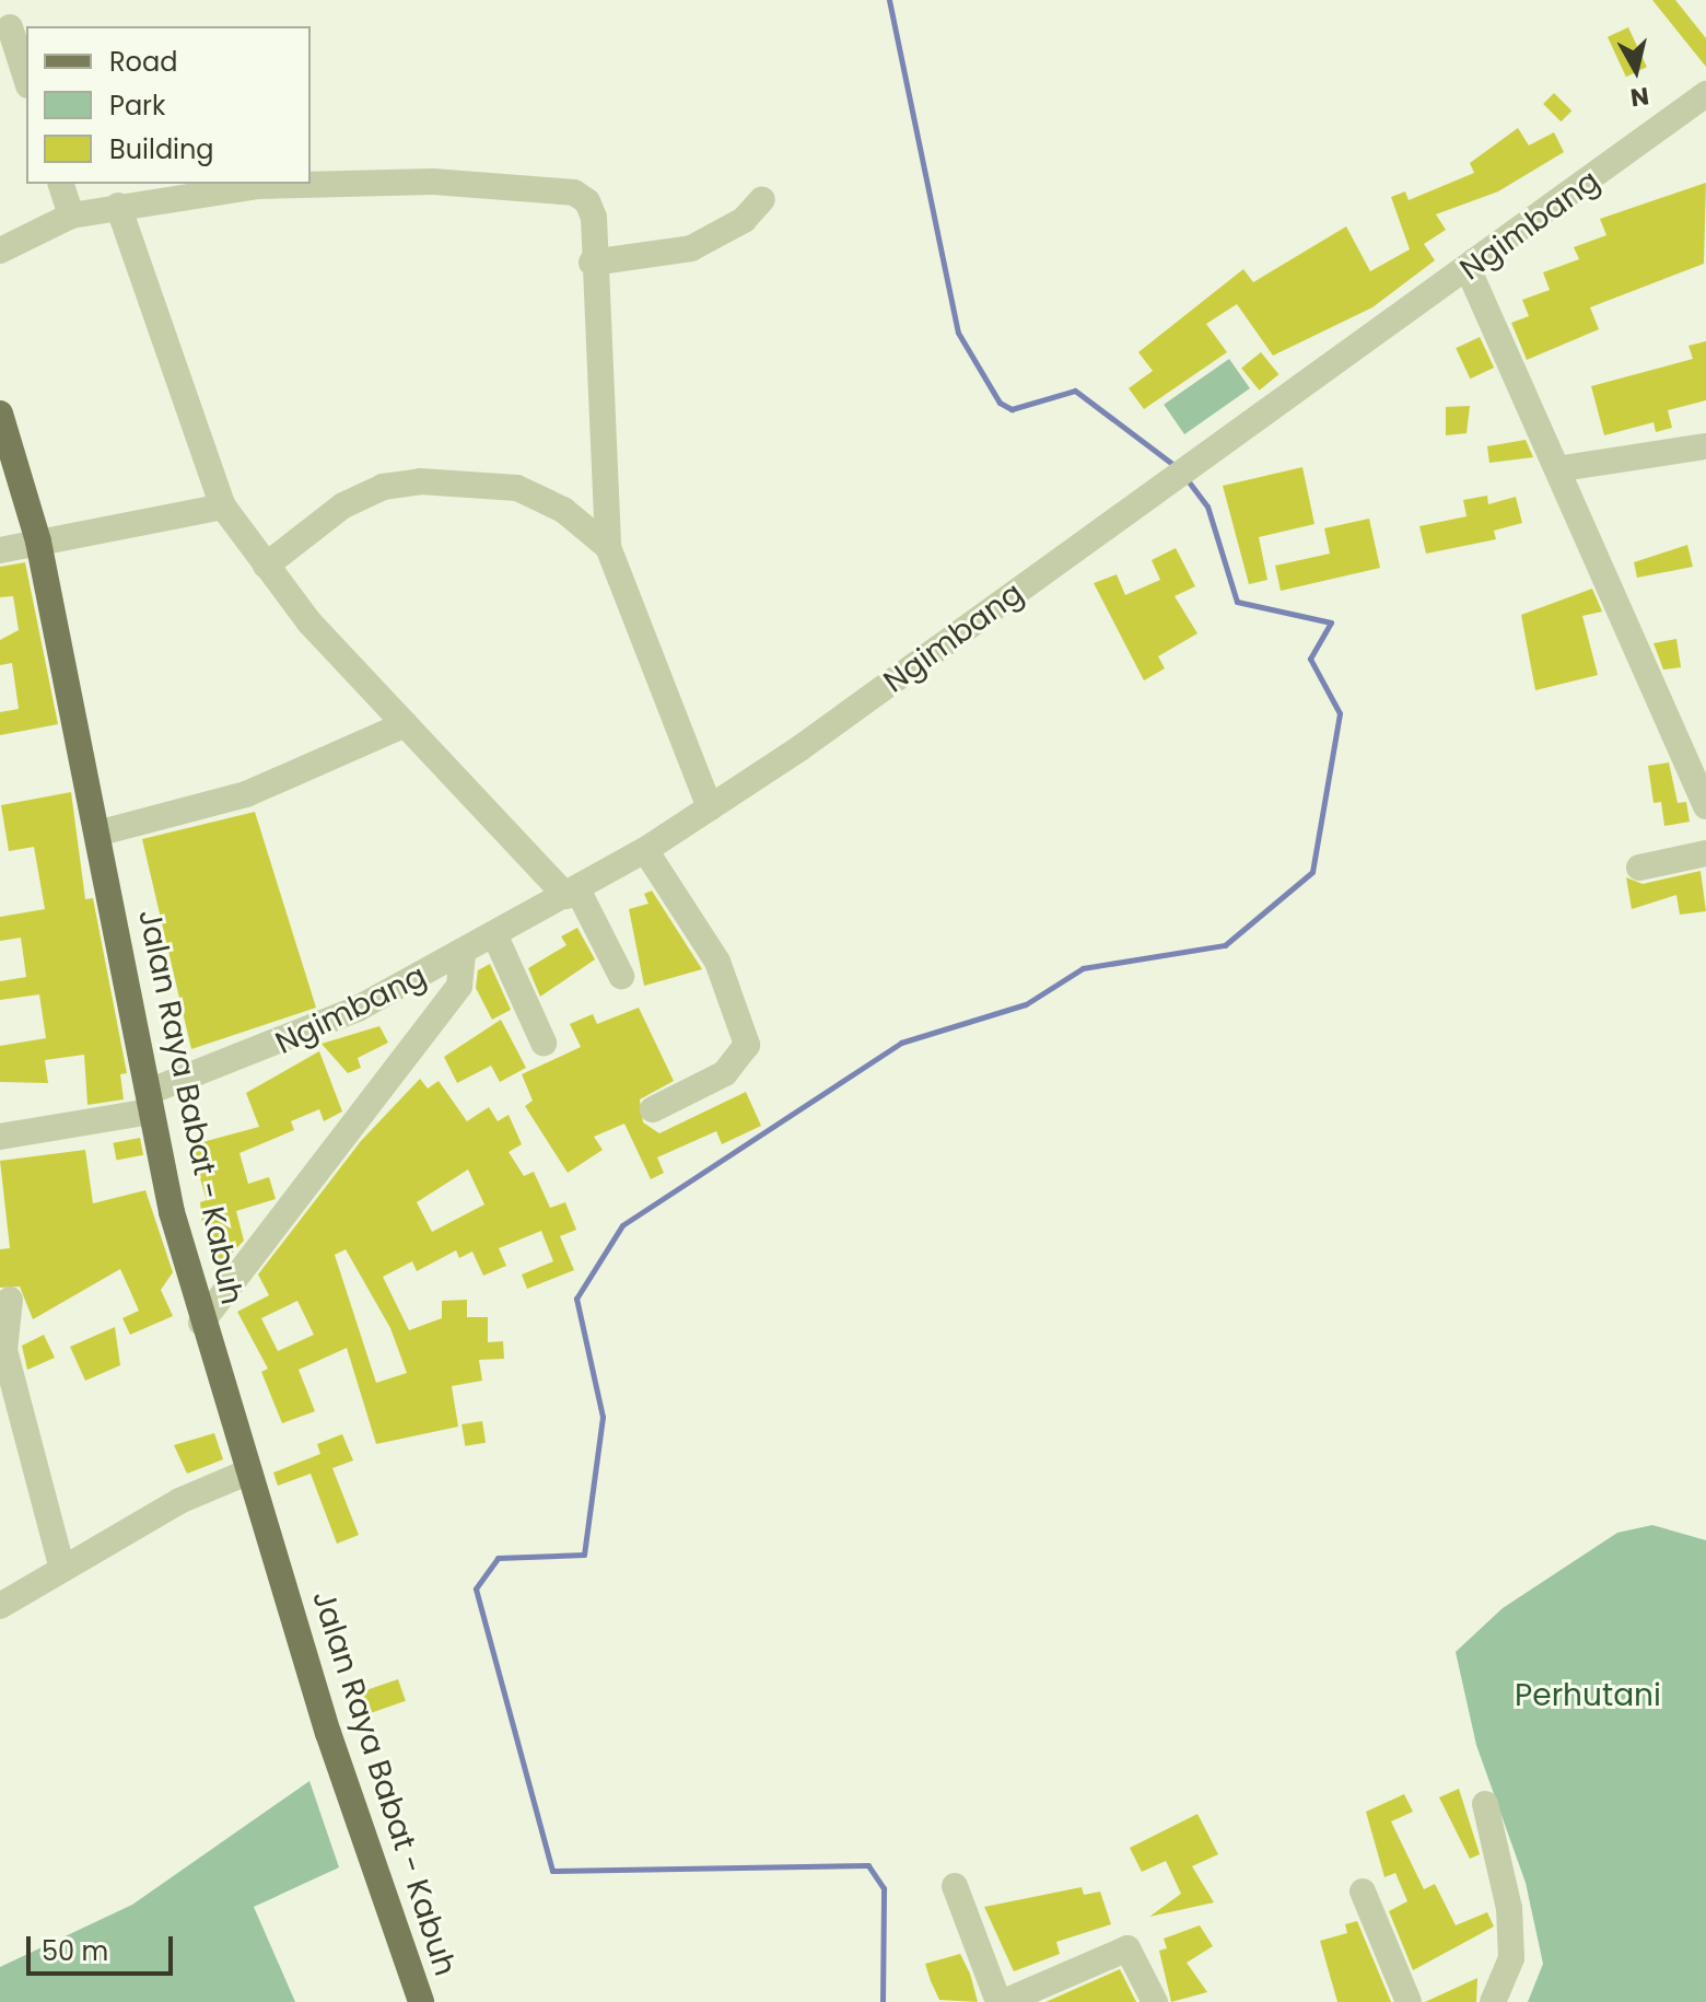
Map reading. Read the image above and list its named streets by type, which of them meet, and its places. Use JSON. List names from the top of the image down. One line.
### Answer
{"streets":{"main road":["Jalan Raya Babat - Kabuh"],"street":["Ngimbang"]},"crossings":[["Ngimbang","Jalan Raya Babat - Kabuh"]],"parks":["Perhutani"],"legend":["Road","Park","Building"],"scale_bar":"50 m","north":"bottom"}
